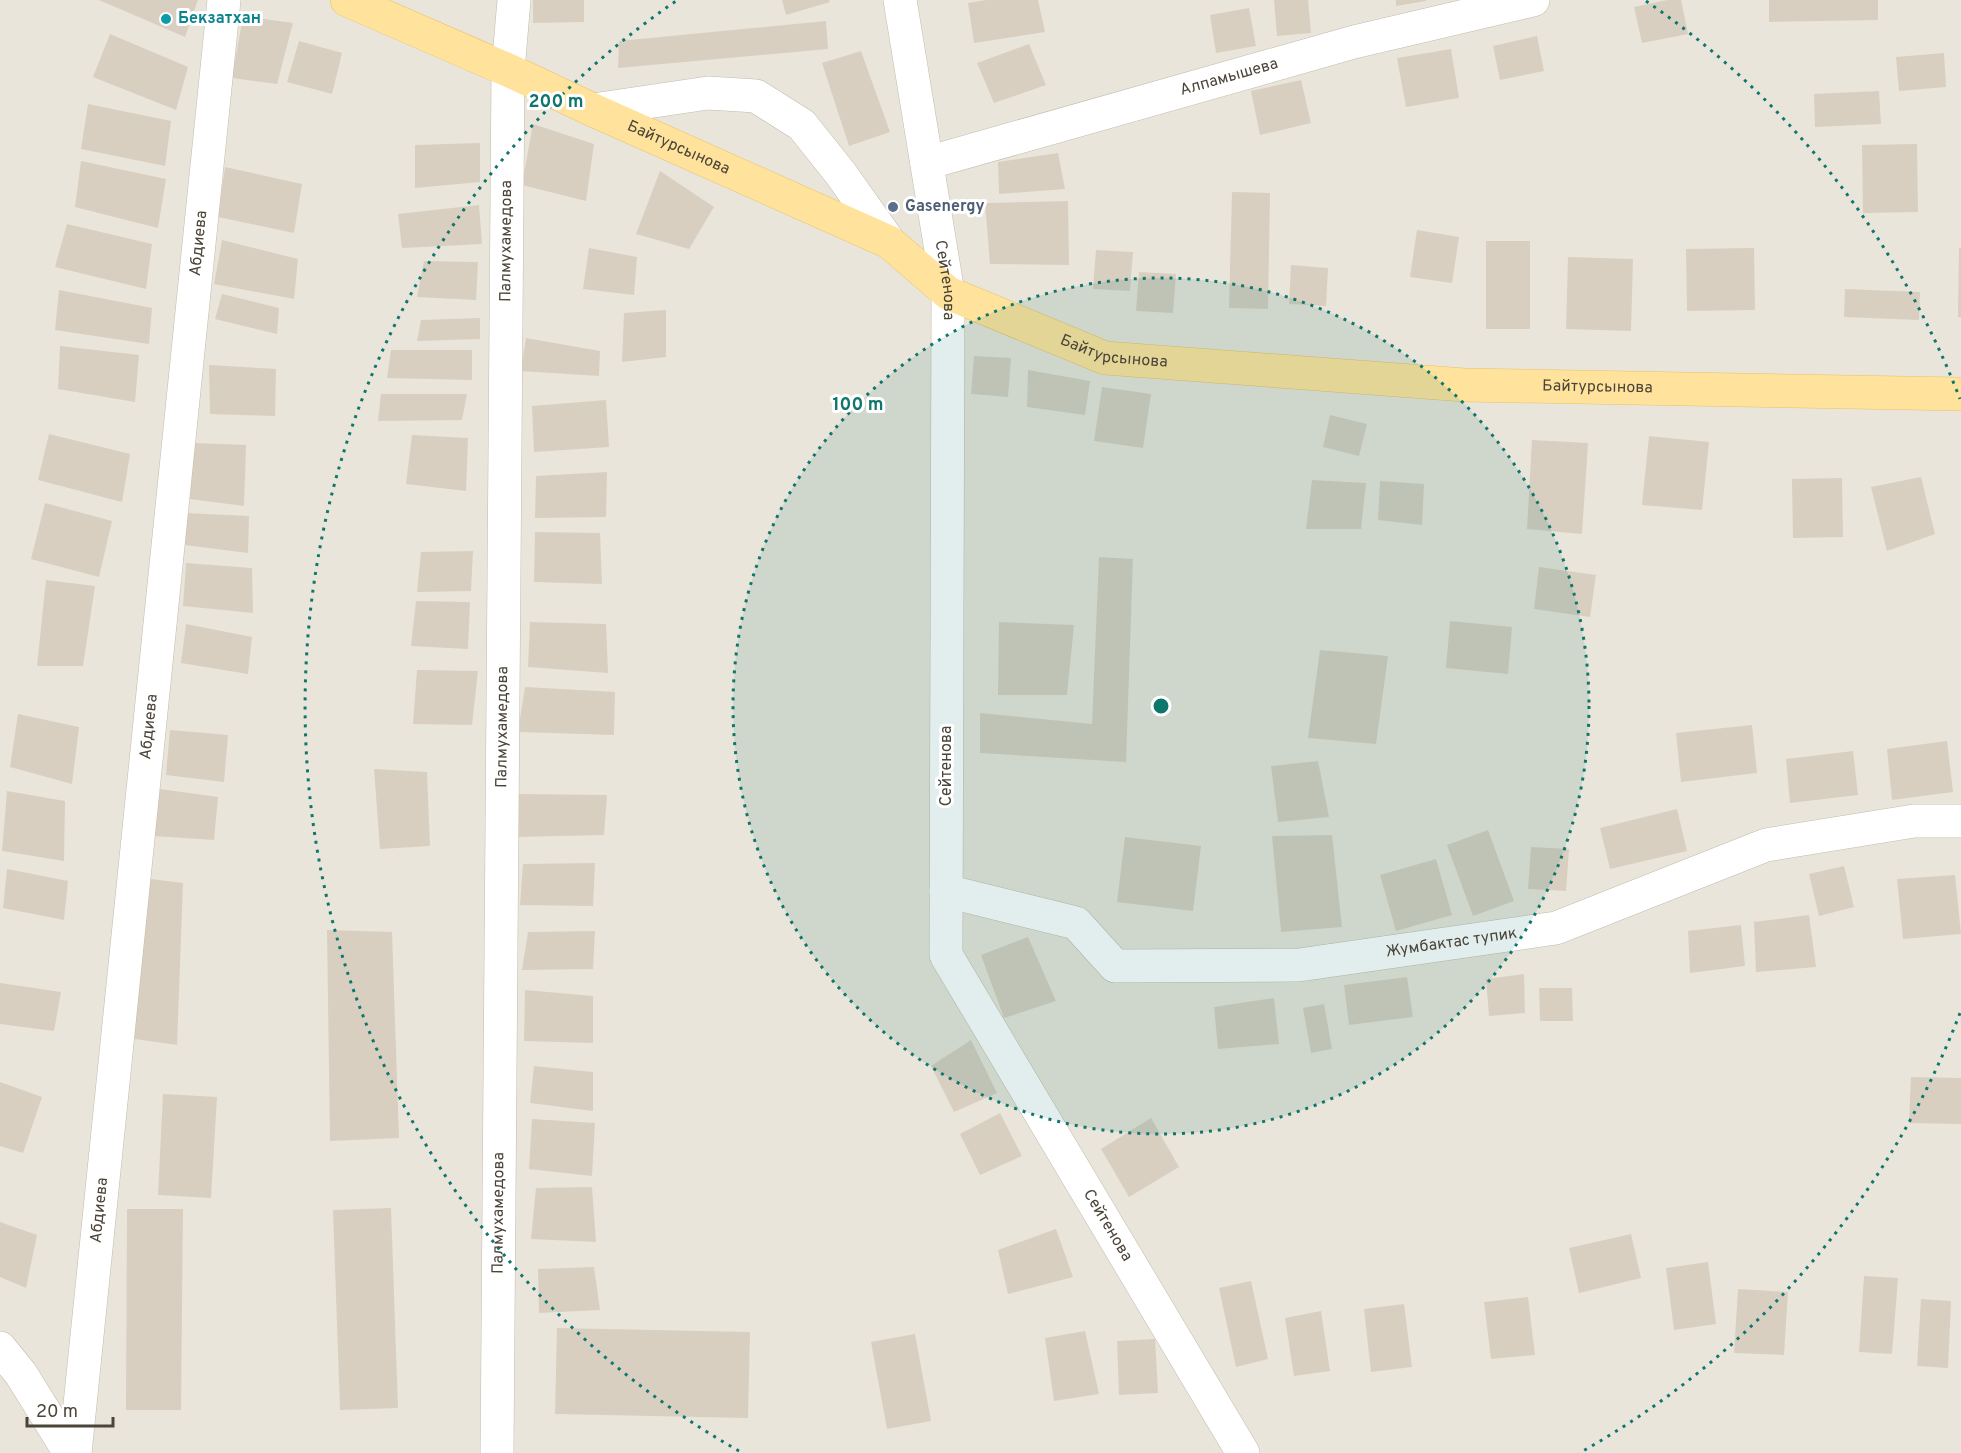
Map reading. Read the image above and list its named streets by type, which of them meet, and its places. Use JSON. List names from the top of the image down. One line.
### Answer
{"streets":{"main road":["Байтурсынова"],"street":["Алпамышева","Палмухамедова","Абдиева","Сейтенова","Жумбактас тупик"]},"crossings":[["Алпамышева","Сейтенова"],["Байтурсынова","Палмухамедова"],["Байтурсынова","Сейтенова"],["Сейтенова","Жумбактас тупик"]],"places":["Бекзатхан","Gasenergy"],"scale_bar":"20 m","rings":["200 m","100 m"]}
